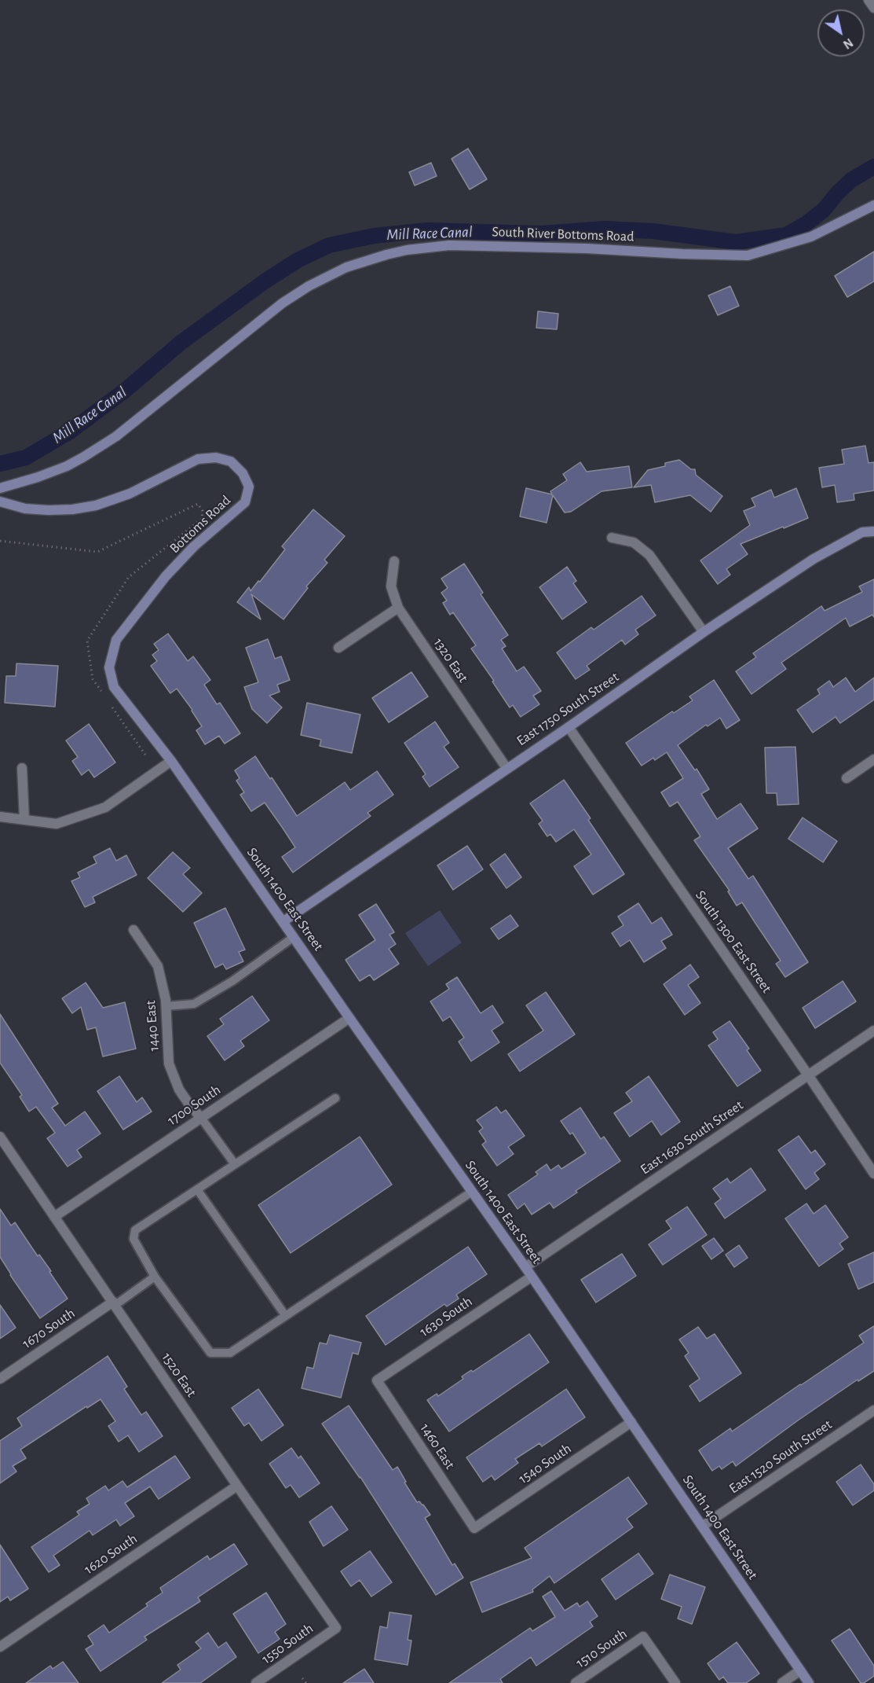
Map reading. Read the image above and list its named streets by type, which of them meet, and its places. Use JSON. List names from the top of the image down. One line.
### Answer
{"streets":{"street":["South River Bottoms Road","Bottoms Road","1320 East","East 1750 South Street","South 1400 East Street","South 1300 East Street","1440 East","1700 South","East 1630 South Street","1630 South","1670 South","1520 East","1460 East","East 1520 South Street","1540 South","1620 South","1550 South","1510 South"]},"crossings":[["Bottoms Road","South 1400 East Street"],["1320 East","East 1750 South Street"],["East 1750 South Street","South 1400 East Street"],["East 1750 South Street","South 1300 East Street"],["South 1400 East Street","1700 South"],["South 1400 East Street","East 1630 South Street"],["South 1400 East Street","1630 South"],["South 1400 East Street","East 1520 South Street"],["South 1400 East Street","1540 South"],["South 1300 East Street","East 1630 South Street"],["1440 East","1700 South"],["1700 South","1520 East"],["1630 South","1460 East"],["1670 South","1520 East"],["1520 East","1620 South"],["1520 East","1550 South"],["1460 East","1540 South"]],"water":["Mill Race Canal"],"north":"bottom right"}
